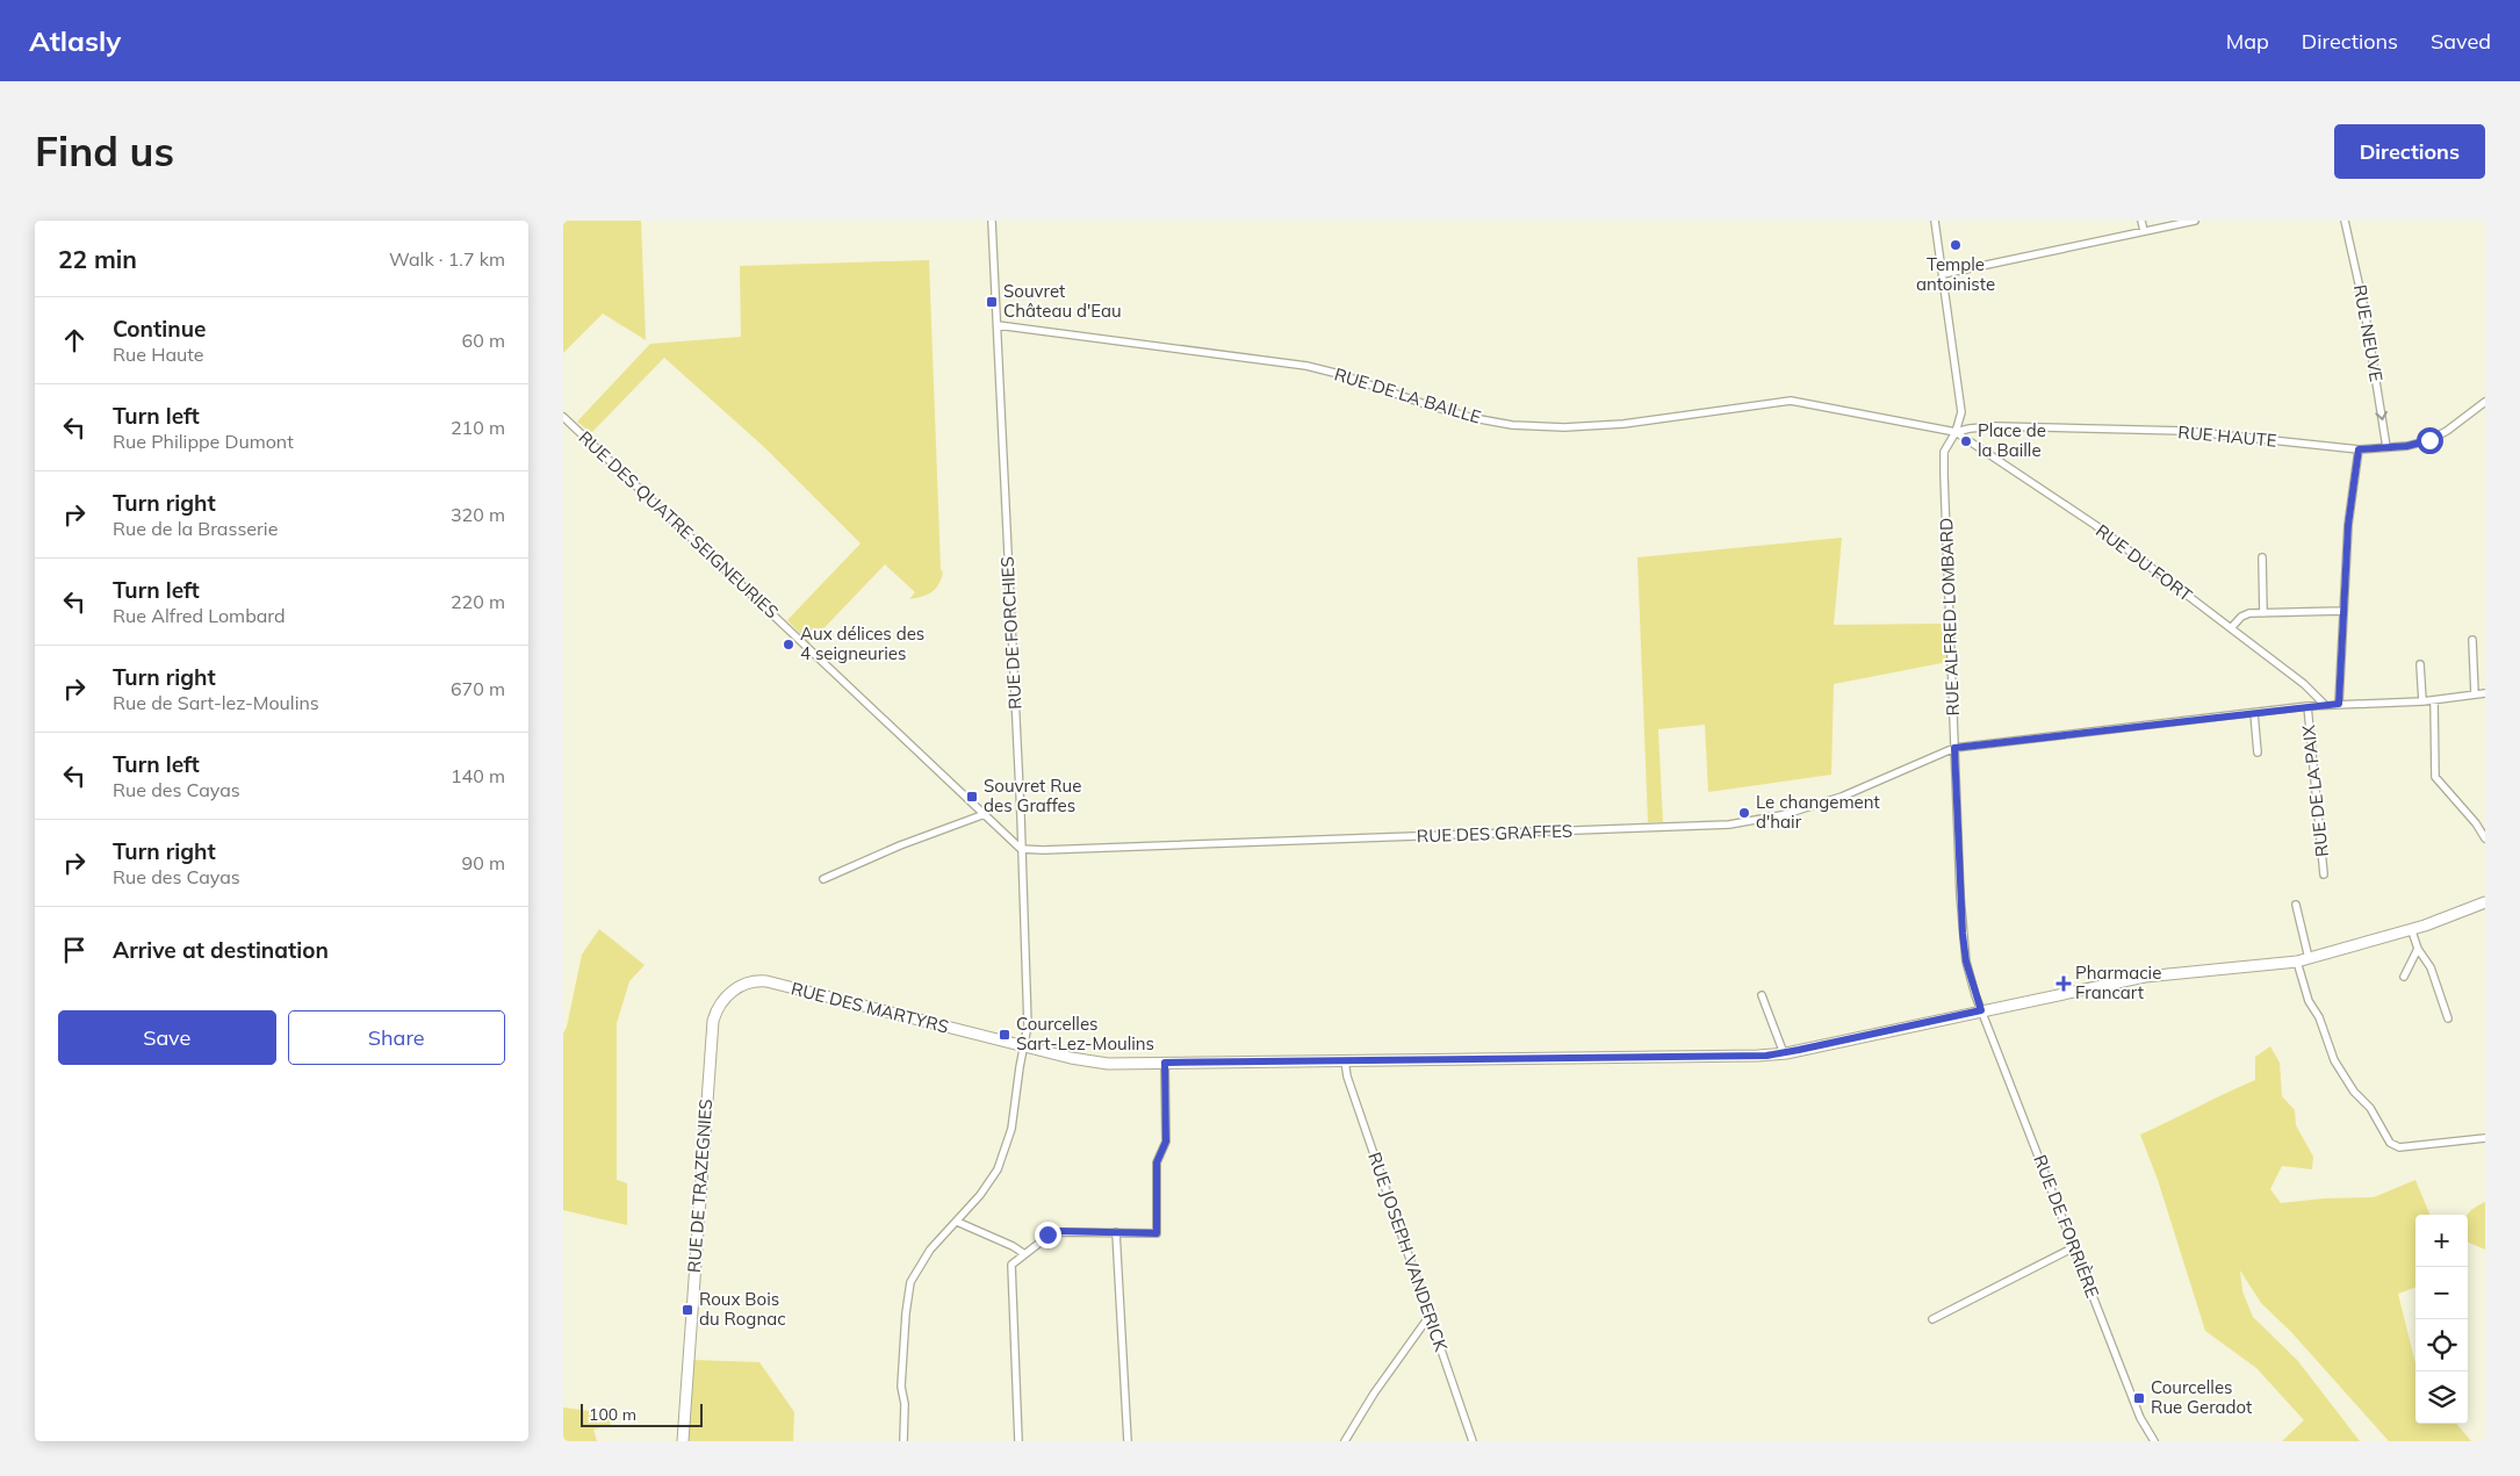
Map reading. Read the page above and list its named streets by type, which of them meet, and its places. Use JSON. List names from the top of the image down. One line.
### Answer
{"streets":{"main road":["RUE DES MARTYRS","RUE DE TRAZEGNIES"],"street":["RUE NEUVE","RUE DE LA BAILLE","RUE HAUTE","RUE DES QUATRE SEIGNEURIES","RUE DU FORT","RUE ALFRED LOMBARD","RUE DE FORCHIES","RUE DE LA PAIX","RUE DES GRAFFES","RUE DE FORRIÈRE","RUE JOSEPH VANDERICK"]},"crossings":[["RUE NEUVE","RUE HAUTE"],["RUE DE LA BAILLE","RUE HAUTE"],["RUE DE LA BAILLE","RUE DU FORT"],["RUE DE LA BAILLE","RUE ALFRED LOMBARD"],["RUE DE LA BAILLE","RUE DE FORCHIES"],["RUE HAUTE","RUE DU FORT"],["RUE HAUTE","RUE ALFRED LOMBARD"],["RUE DES QUATRE SEIGNEURIES","RUE DE FORCHIES"],["RUE DES QUATRE SEIGNEURIES","RUE DES GRAFFES"],["RUE DU FORT","RUE ALFRED LOMBARD"],["RUE DU FORT","RUE DES GRAFFES"],["RUE ALFRED LOMBARD","RUE DES GRAFFES"],["RUE ALFRED LOMBARD","RUE DES MARTYRS"],["RUE ALFRED LOMBARD","RUE DE FORRIÈRE"],["RUE DE FORCHIES","RUE DES GRAFFES"],["RUE DE FORCHIES","RUE DES MARTYRS"],["RUE DE LA PAIX","RUE DES GRAFFES"],["RUE DES MARTYRS","RUE DE TRAZEGNIES"],["RUE DES MARTYRS","RUE DE FORRIÈRE"],["RUE DES MARTYRS","RUE JOSEPH VANDERICK"]],"one_way":["RUE NEUVE"],"places":{"other":["Temple antoiniste","Place de la Baille","Aux délices des 4 seigneuries","Le changement d'hair"],"transit":["Souvret Château d'Eau","Souvret Rue des Graffes","Courcelles Sart-Lez-Moulins","Roux Bois du Rognac","Courcelles Rue Geradot"],"health":["Pharmacie Francart"]},"scale_bar":"100 m","page":{"header":"Atlasly","nav":["Map","Directions","Saved"],"buttons":["Directions",["Save","Share"]],"title":"Find us","heading":["22 min","Walk · 1.7 km"],"list":[["Continue","Rue Haute","60 m"],["Turn left","Rue Philippe Dumont","210 m"],["Turn right","Rue de la Brasserie","320 m"],["Turn left","Rue Alfred Lombard","220 m"],["Turn right","Rue de Sart-lez-Moulins","670 m"],["Turn left","Rue des Cayas","140 m"],["Turn right","Rue des Cayas","90 m"],"Arrive at destination"],"map_buttons":["+","−"],"scale":"100 m"}}
